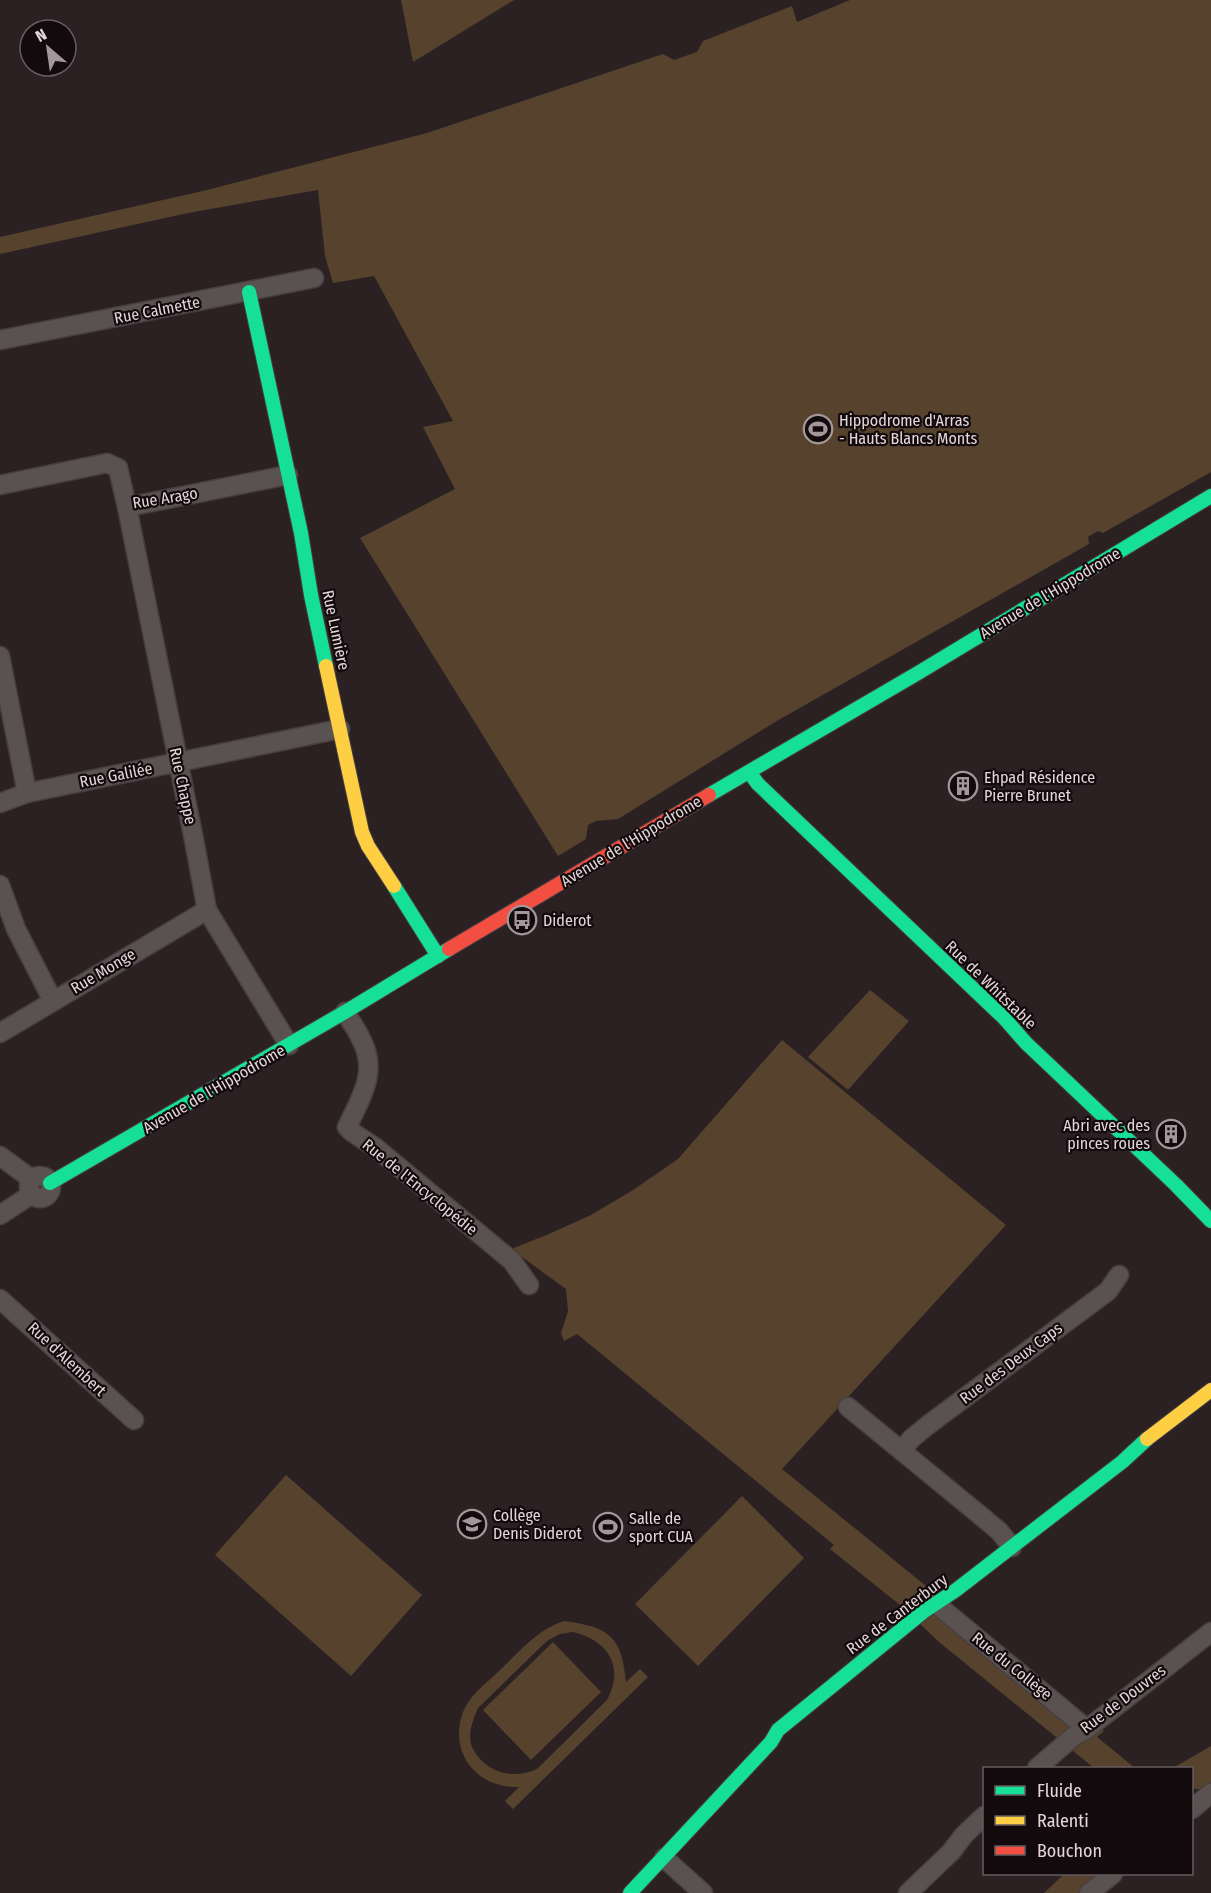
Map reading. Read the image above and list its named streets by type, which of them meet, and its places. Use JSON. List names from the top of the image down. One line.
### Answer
{"streets":{"street":["Rue Calmette","Rue Arago","Avenue de l'Hippodrome","Rue Lumière","Rue Galilée","Rue Chappe","Rue Monge","Rue de Whitstable","Rue de l'Encyclopédie","Rue d'Alembert","Rue des Deux Caps","Rue de Canterbury","Rue du Collège","Rue de Douvres"]},"crossings":[["Rue Calmette","Rue Lumière"],["Rue Arago","Rue Lumière"],["Rue Arago","Rue Chappe"],["Avenue de l'Hippodrome","Rue Lumière"],["Avenue de l'Hippodrome","Rue Chappe"],["Avenue de l'Hippodrome","Rue de Whitstable"],["Avenue de l'Hippodrome","Rue de l'Encyclopédie"],["Rue Lumière","Rue Galilée"],["Rue Galilée","Rue Chappe"],["Rue Chappe","Rue Monge"],["Rue de Canterbury","Rue du Collège"],["Rue du Collège","Rue de Douvres"]],"places":{"sports":["Hippodrome d'Arras - Hauts Blancs Monts","Salle de sport CUA"],"building":["Ehpad Résidence Pierre Brunet","Abri avec des pinces roues"],"bus stop":["Diderot"],"school or university":["Collège Denis Diderot"]},"legend":["Fluide","Ralenti","Bouchon"],"north":"top left"}
